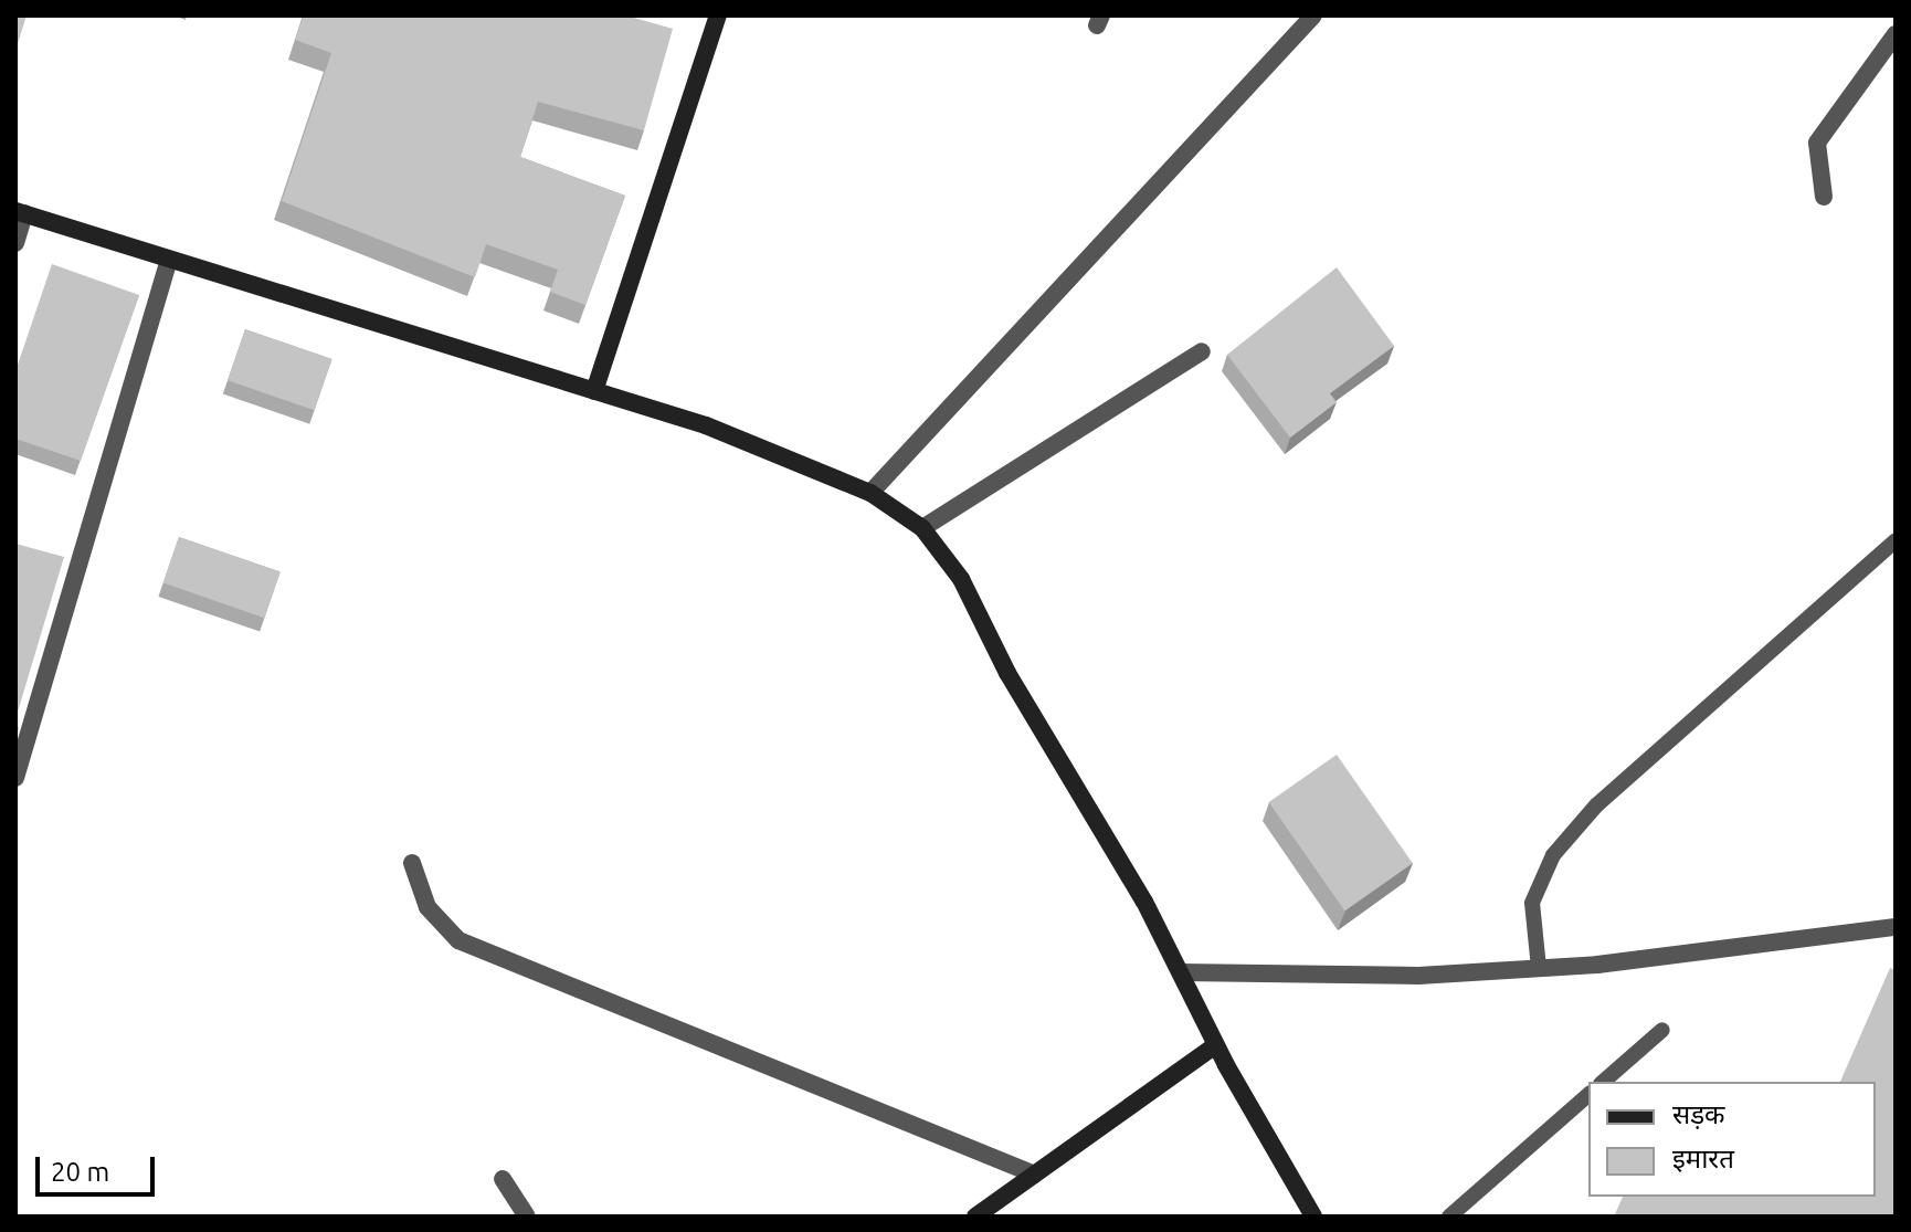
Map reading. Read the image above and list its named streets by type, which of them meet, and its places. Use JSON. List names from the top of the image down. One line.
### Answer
{"legend":["सड़क","इमारत"],"scale_bar":"20 m"}
